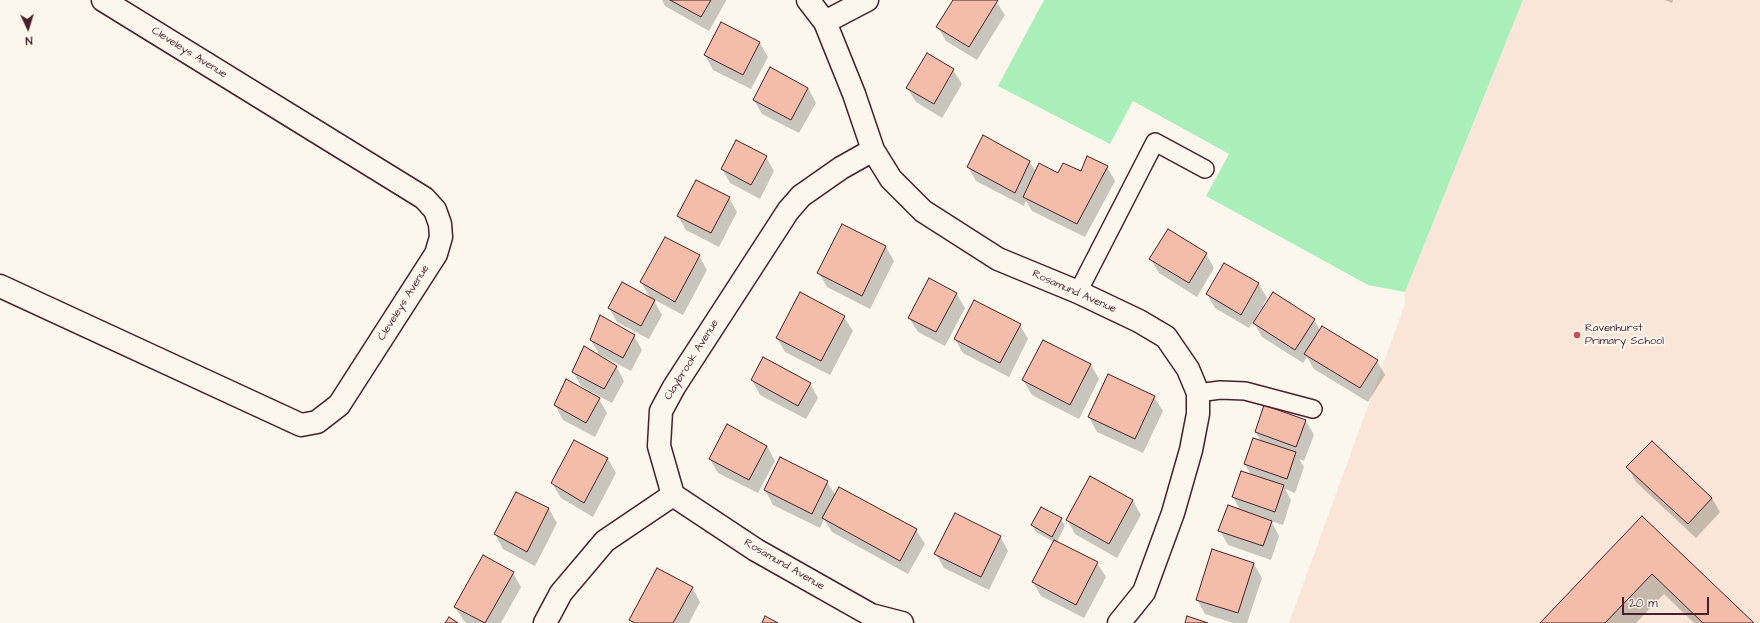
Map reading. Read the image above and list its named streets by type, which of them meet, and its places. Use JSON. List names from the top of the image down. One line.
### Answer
{"streets":{"street":["Cleveleys Avenue","Rosamund Avenue","Claybrook Avenue"]},"crossings":[["Rosamund Avenue","Claybrook Avenue"]],"places":["Ravenhurst Primary School"],"scale_bar":"20 m","north":"bottom"}
